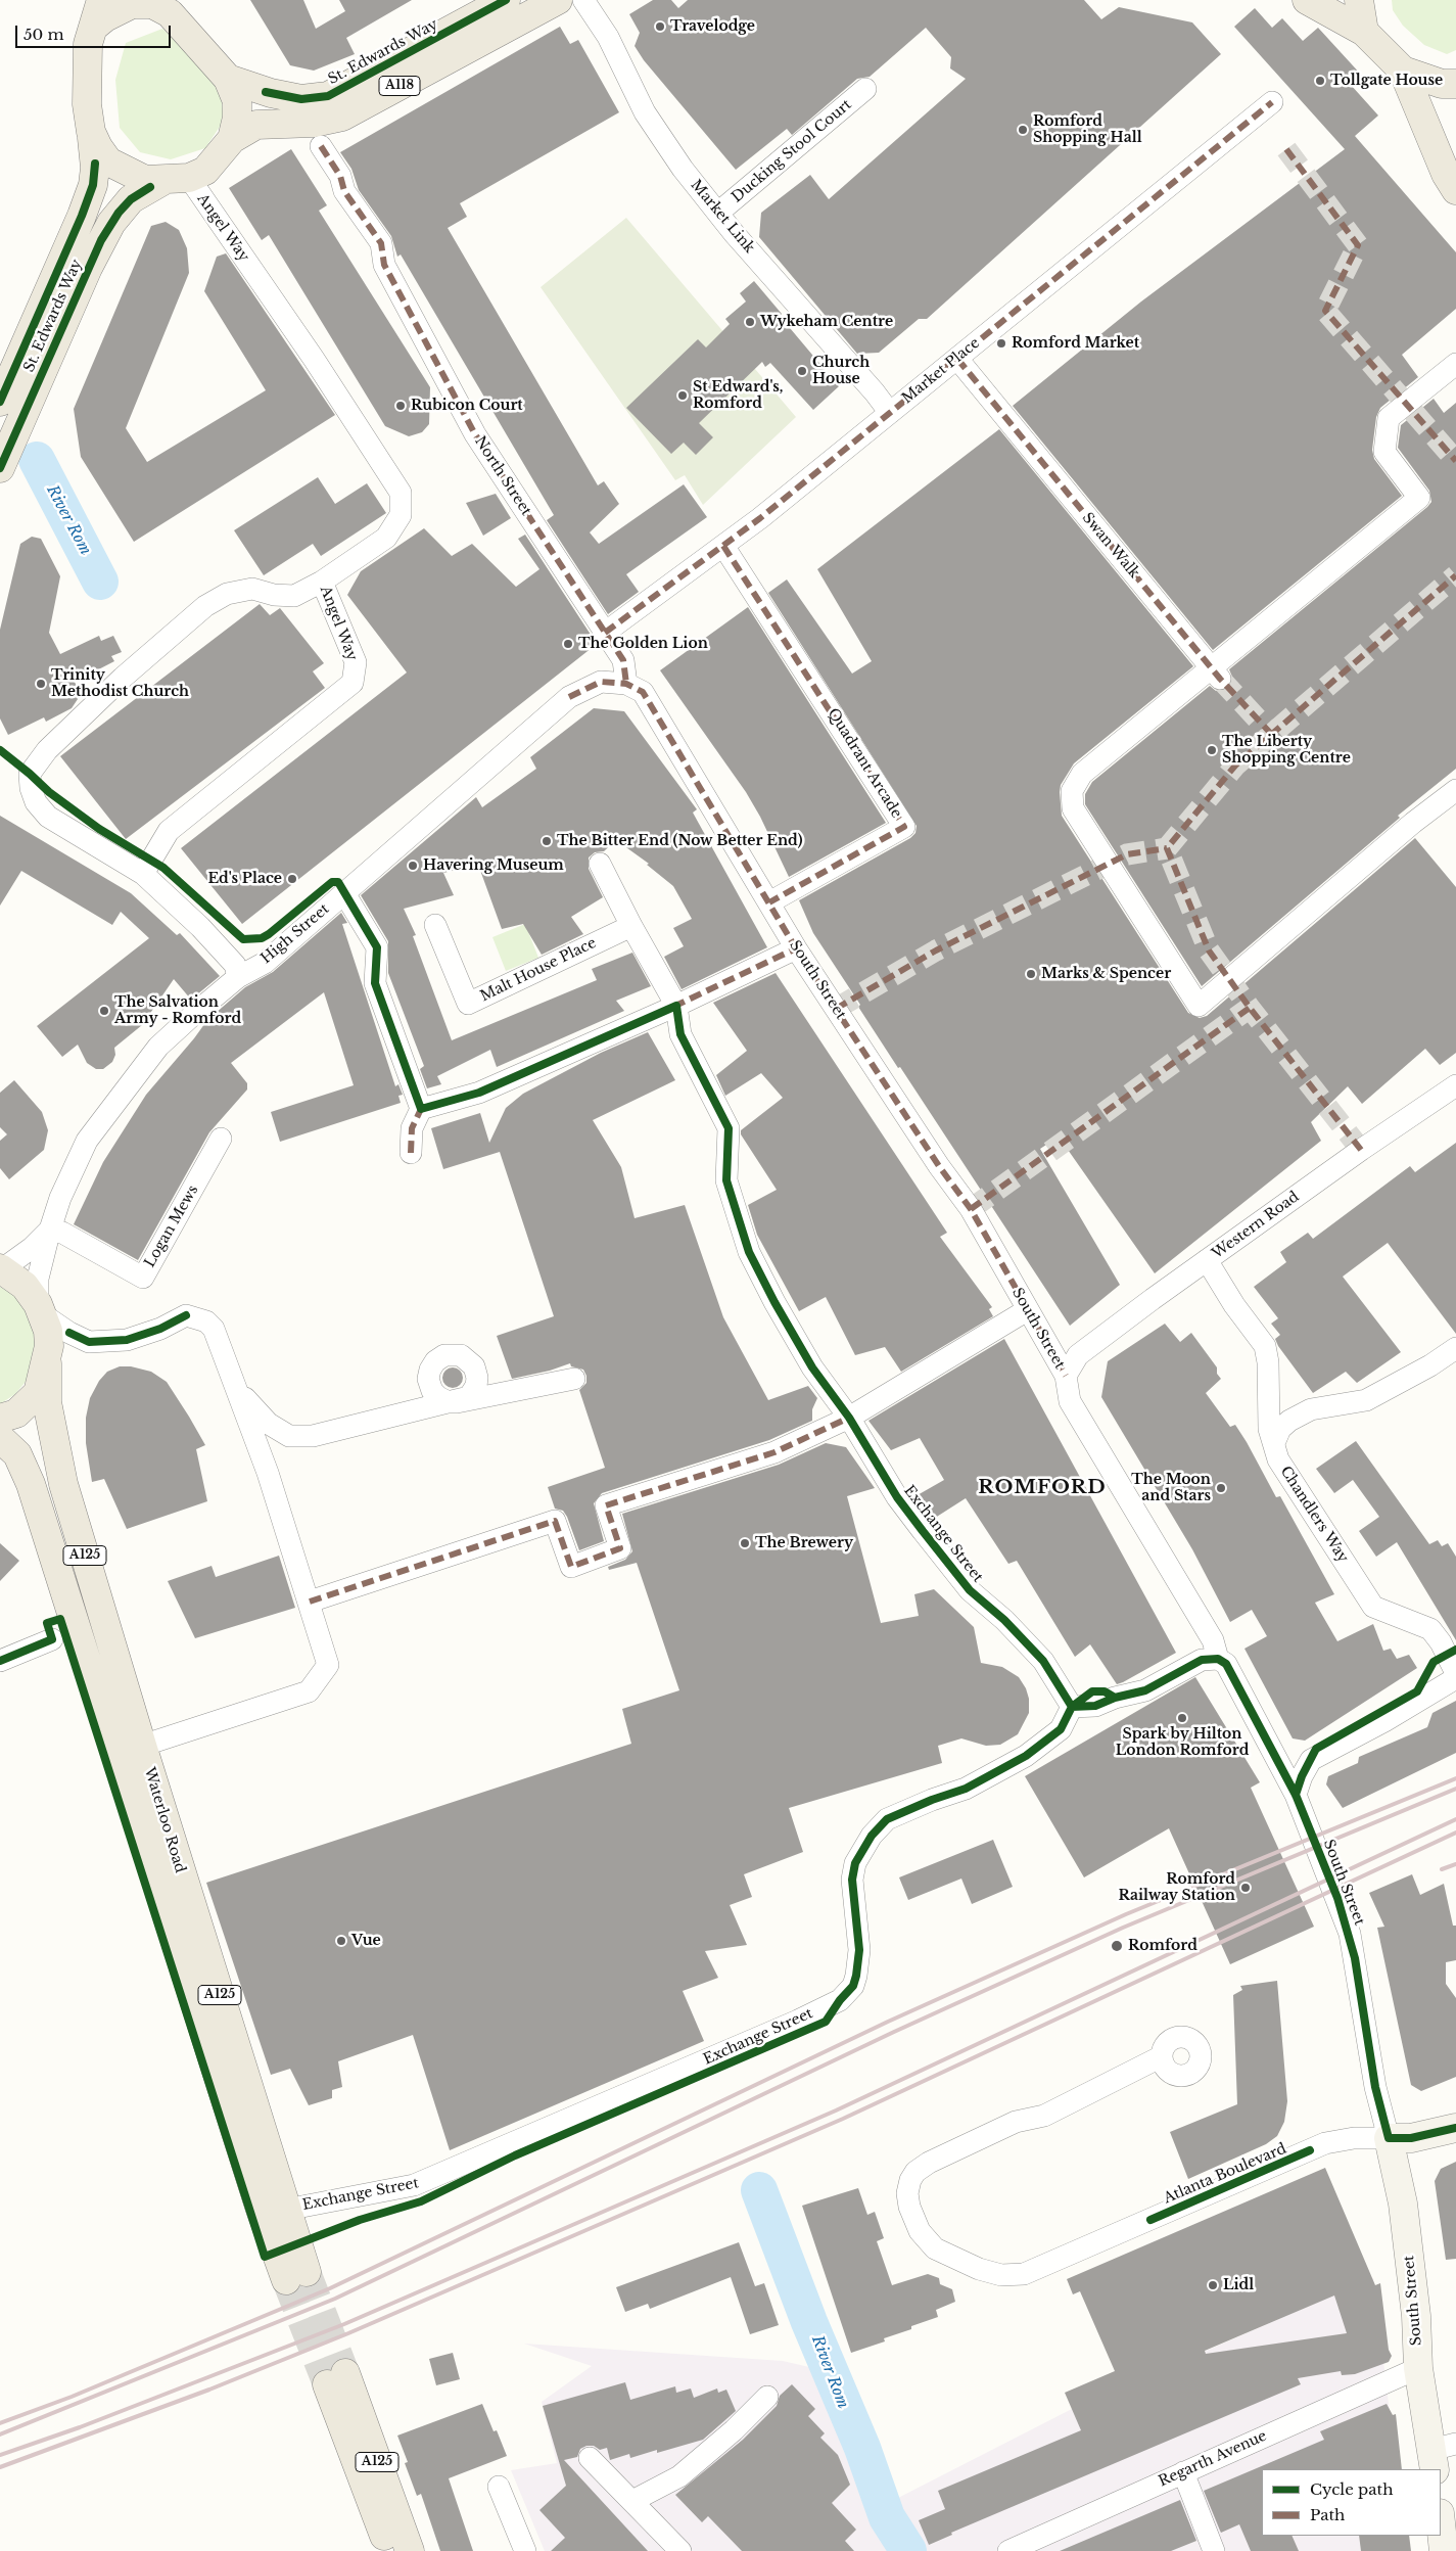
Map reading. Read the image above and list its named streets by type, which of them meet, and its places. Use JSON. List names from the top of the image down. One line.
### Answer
{"streets":{"main road":["St. Edwards Way","A118","A125","Waterloo Road"],"street":["Ducking Stool Court","Market Link","Angel Way","Market Place","North Street","Swan Walk","Quadrant Arcade","High Street","Malt House Place","South Street","Western Road","Logan Mews","Chandlers Way","Exchange Street","Atlanta Boulevard","Regarth Avenue"]},"crossings":[["St. Edwards Way","A118"],["St. Edwards Way","Angel Way"],["A118","Angel Way"],["Ducking Stool Court","Market Link"],["Market Link","Market Place"],["Market Place","North Street"],["Market Place","Swan Walk"],["Market Place","Quadrant Arcade"],["North Street","High Street"],["North Street","South Street"],["Quadrant Arcade","South Street"],["High Street","South Street"],["High Street","Logan Mews"],["Malt House Place","Exchange Street"],["South Street","Western Road"],["South Street","Atlanta Boulevard"],["South Street","Regarth Avenue"],["Western Road","Chandlers Way"],["Exchange Street","Waterloo Road"]],"districts":["ROMFORD"],"water":["River Rom"],"places":["Travelodge","Tollgate House","Romford Shopping Hall","Wykeham Centre","Romford Market","Church House","St Edward's, Romford","Rubicon Court","The Golden Lion","Trinity Methodist Church","The Liberty Shopping Centre","The Bitter End (Now Better End)","Havering Museum","Ed's Place","Marks & Spencer","The Salvation Army - Romford","The Moon and Stars","The Brewery","Spark by Hilton London Romford","Romford Railway Station","Vue","Romford","Lidl"],"legend":["Cycle path","Path"],"scale_bar":"50 m"}
